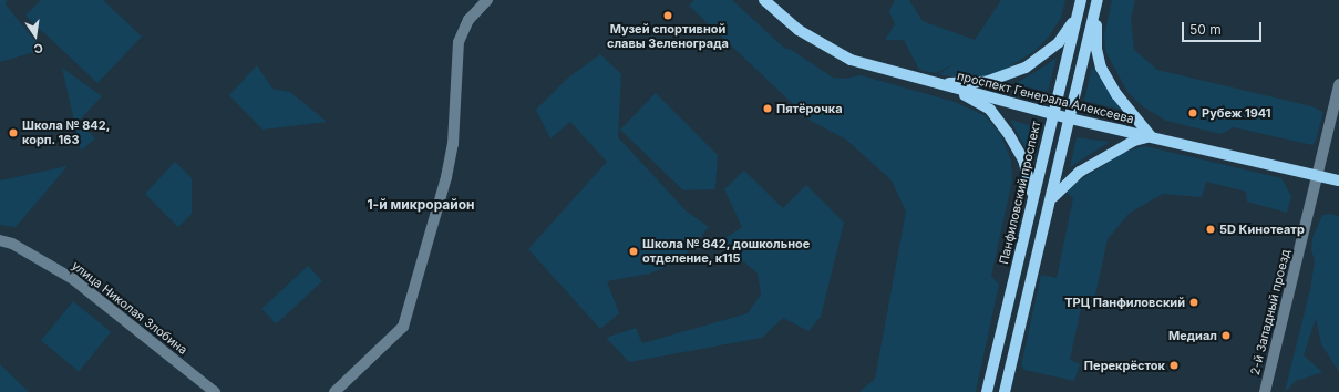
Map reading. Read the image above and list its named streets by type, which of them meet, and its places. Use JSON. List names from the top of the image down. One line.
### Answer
{"streets":{"main road":["проспект Генерала Алексеева","Панфиловский проспект"],"street":["улица Николая Злобина","2-й Западный проезд"]},"crossings":[["проспект Генерала Алексеева","Панфиловский проспект"],["проспект Генерала Алексеева","2-й Западный проезд"]],"districts":["1-й микрорайон"],"places":["Музей спортивной славы Зеленограда","Пятёрочка","Рубеж 1941","Школа № 842, корп. 163","5D Кинотеатр","Школа № 842, дошкольное отделение, к115","ТРЦ Панфиловский","Медиал","Перекрёсток"],"scale_bar":"50 m","north":"bottom"}
